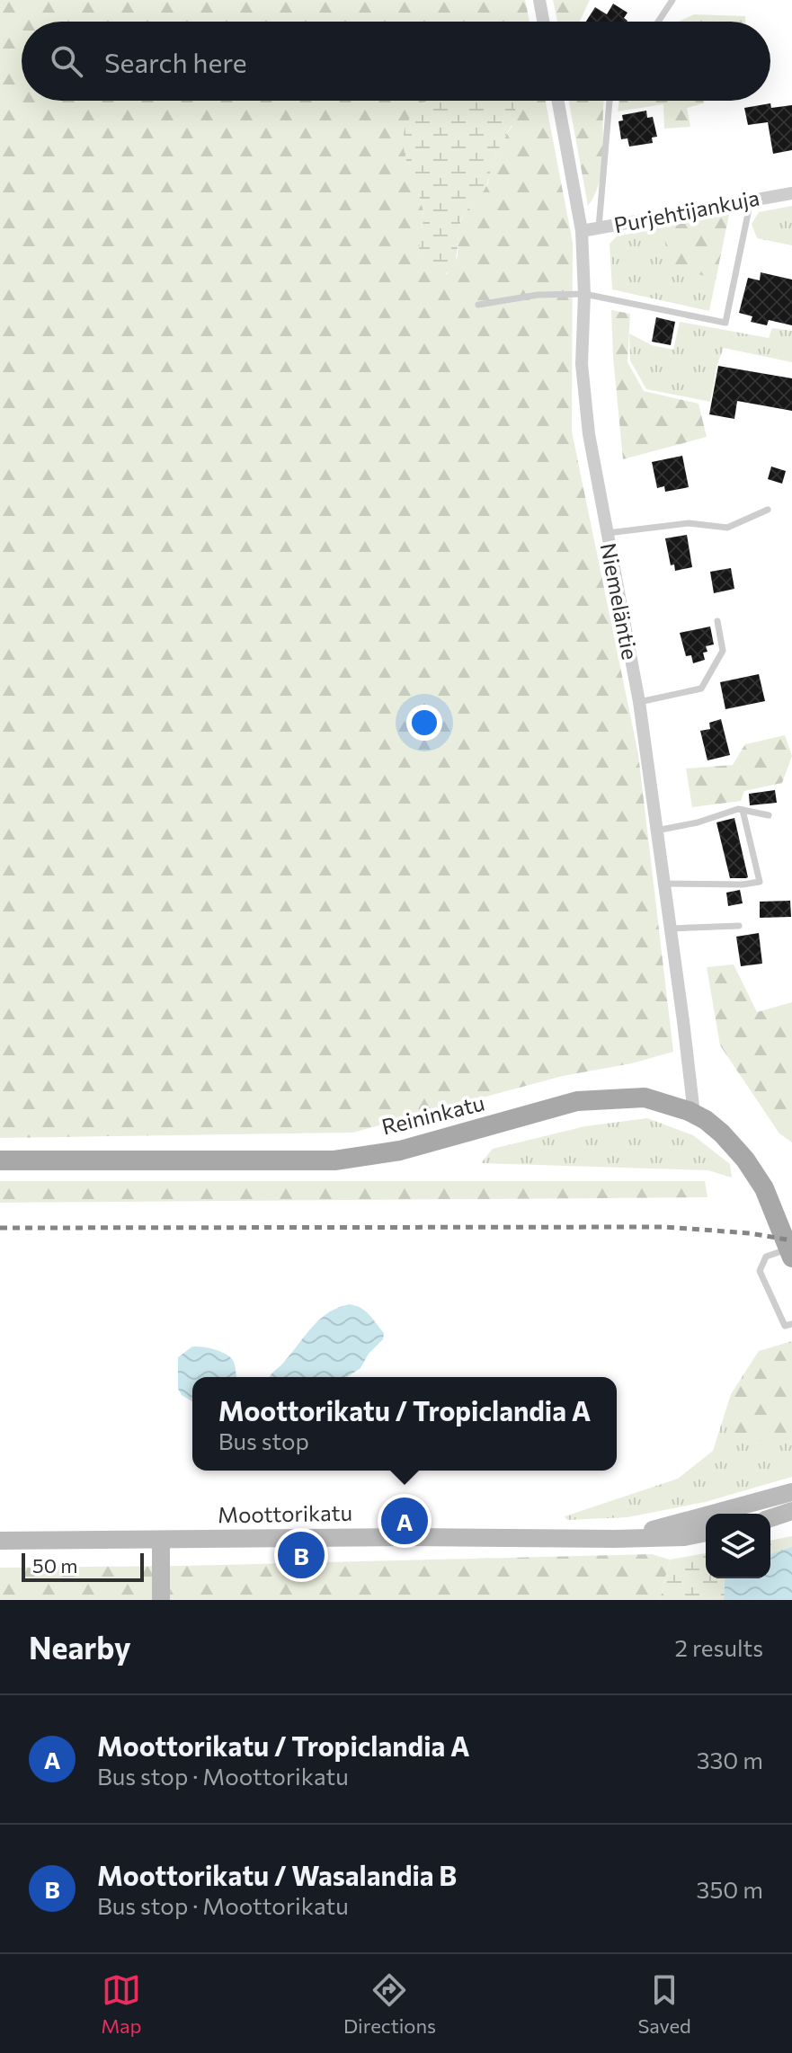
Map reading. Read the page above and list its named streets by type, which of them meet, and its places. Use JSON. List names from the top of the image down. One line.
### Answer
{"streets":{"main road":["Reininkatu","Moottorikatu"],"street":["Purjehtijankuja","Niemeläntie"]},"crossings":[["Purjehtijankuja","Niemeläntie"],["Niemeläntie","Reininkatu"]],"scale_bar":"50 m","page":{"search":"Search here","popup":["Moottorikatu / Tropiclandia A","Bus stop"],"pins":["A","B"],"scale":"50 m","heading":["Nearby","2 results"],"list":[{"mark":"A","name":"Moottorikatu / Tropiclandia A","note":"Bus stop · Moottorikatu","value":"330 m"},{"mark":"B","name":"Moottorikatu / Wasalandia B","note":"Bus stop · Moottorikatu","value":"350 m"}],"nav":["Map","Directions","Saved"]}}
